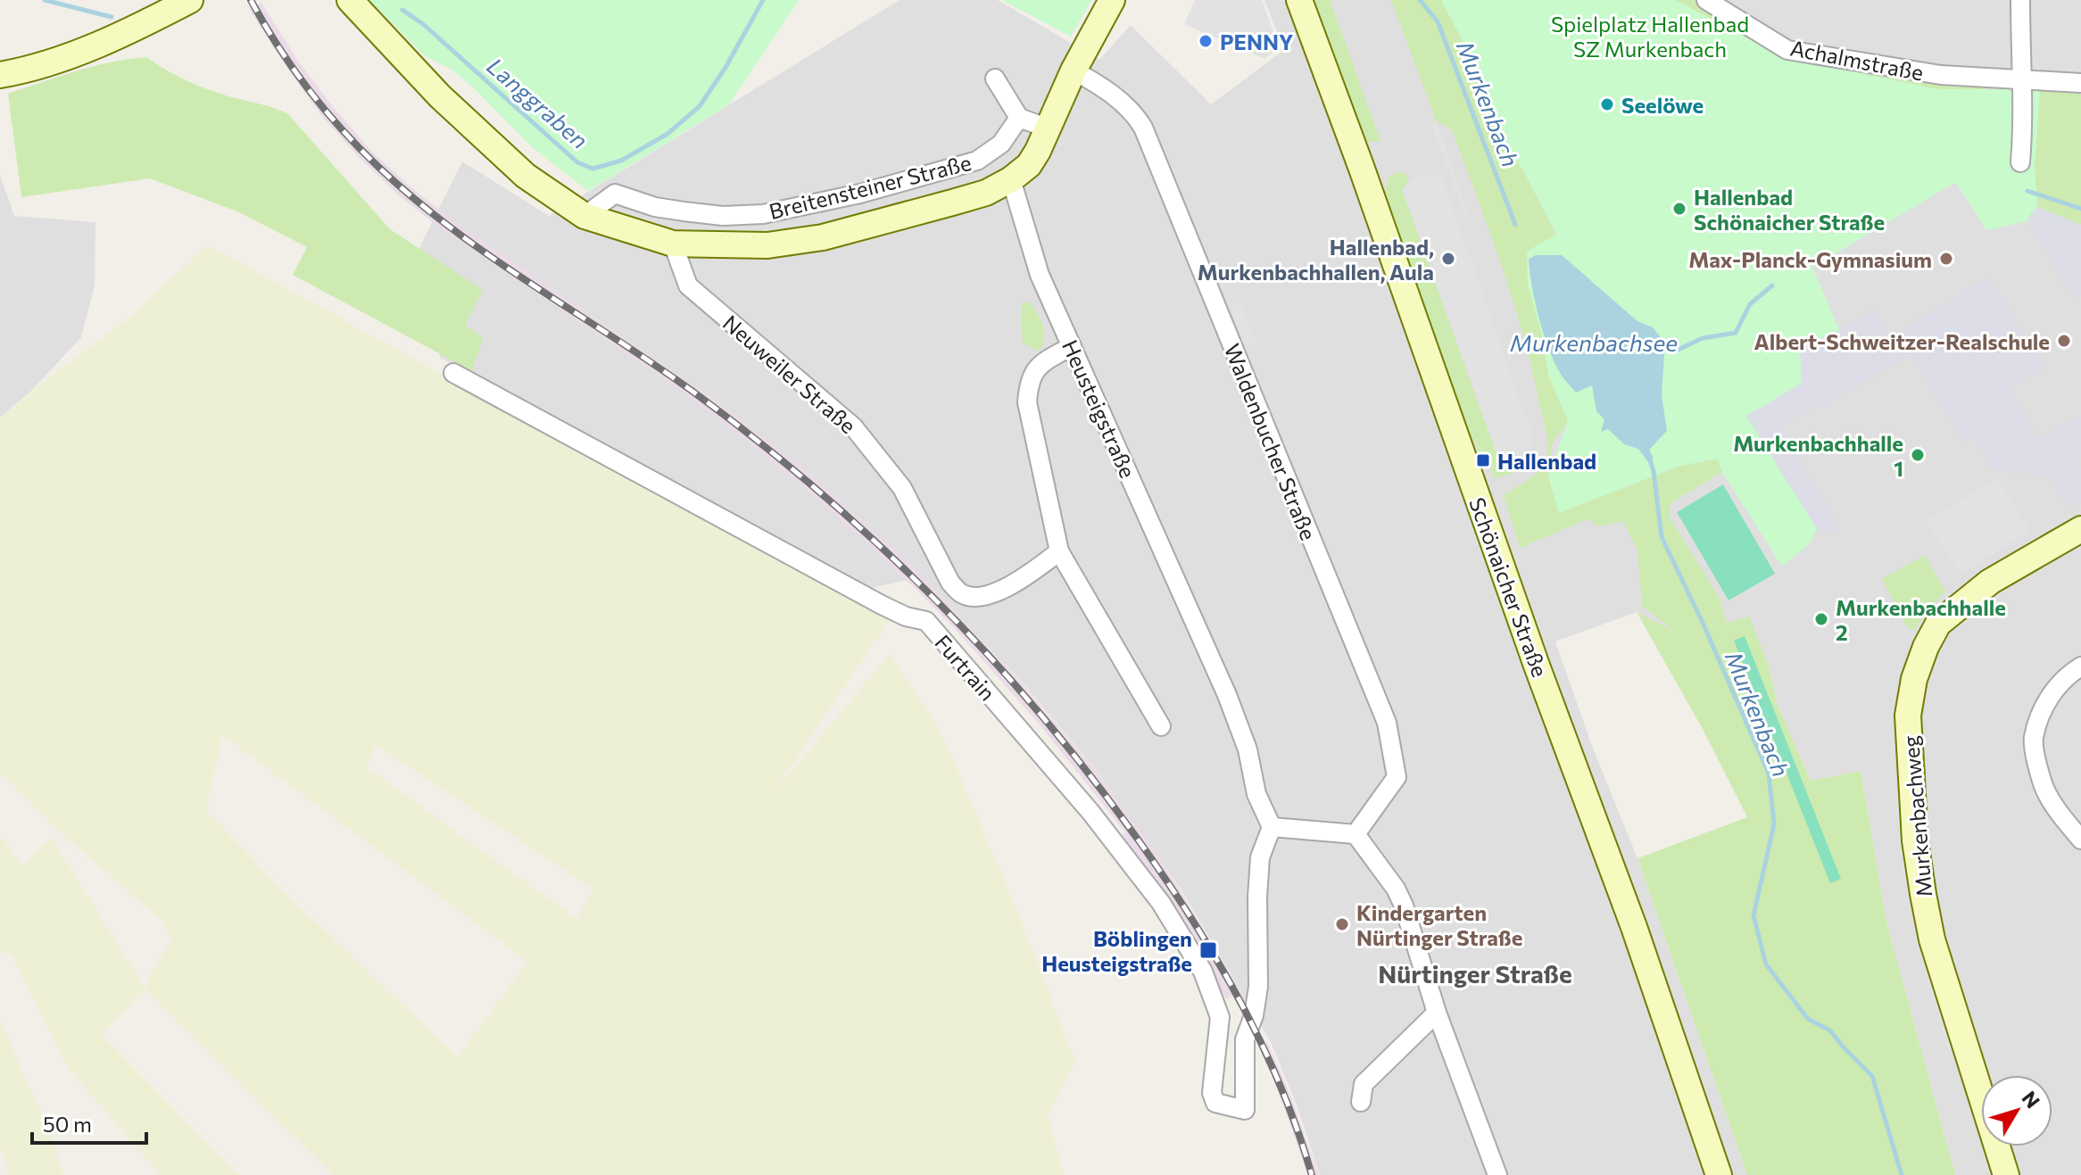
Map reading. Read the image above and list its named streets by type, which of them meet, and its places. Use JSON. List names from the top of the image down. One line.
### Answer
{"streets":{"street":["Achalmstraße","Breitensteiner Straße","Neuweiler Straße","Heusteigstraße","Waldenbucher Straße","Schönaicher Straße","Furtrain","Murkenbachweg"]},"crossings":[["Breitensteiner Straße","Neuweiler Straße"],["Breitensteiner Straße","Heusteigstraße"],["Heusteigstraße","Furtrain"]],"districts":["Nürtinger Straße"],"water":["Langgraben","Murkenbach","Murkenbachsee"],"parks":["Spielplatz Hallenbad SZ Murkenbach"],"places":{"other":["PENNY","Seelöwe","Hallenbad Schönaicher Straße","Hallenbad, Murkenbachhallen, Aula","Max-Planck-Gymnasium","Albert-Schweitzer-Realschule","Murkenbachhalle 1","Murkenbachhalle 2","Kindergarten Nürtinger Straße"],"transit":["Hallenbad","Böblingen Heusteigstraße"]},"scale_bar":"50 m","north":"top right"}
